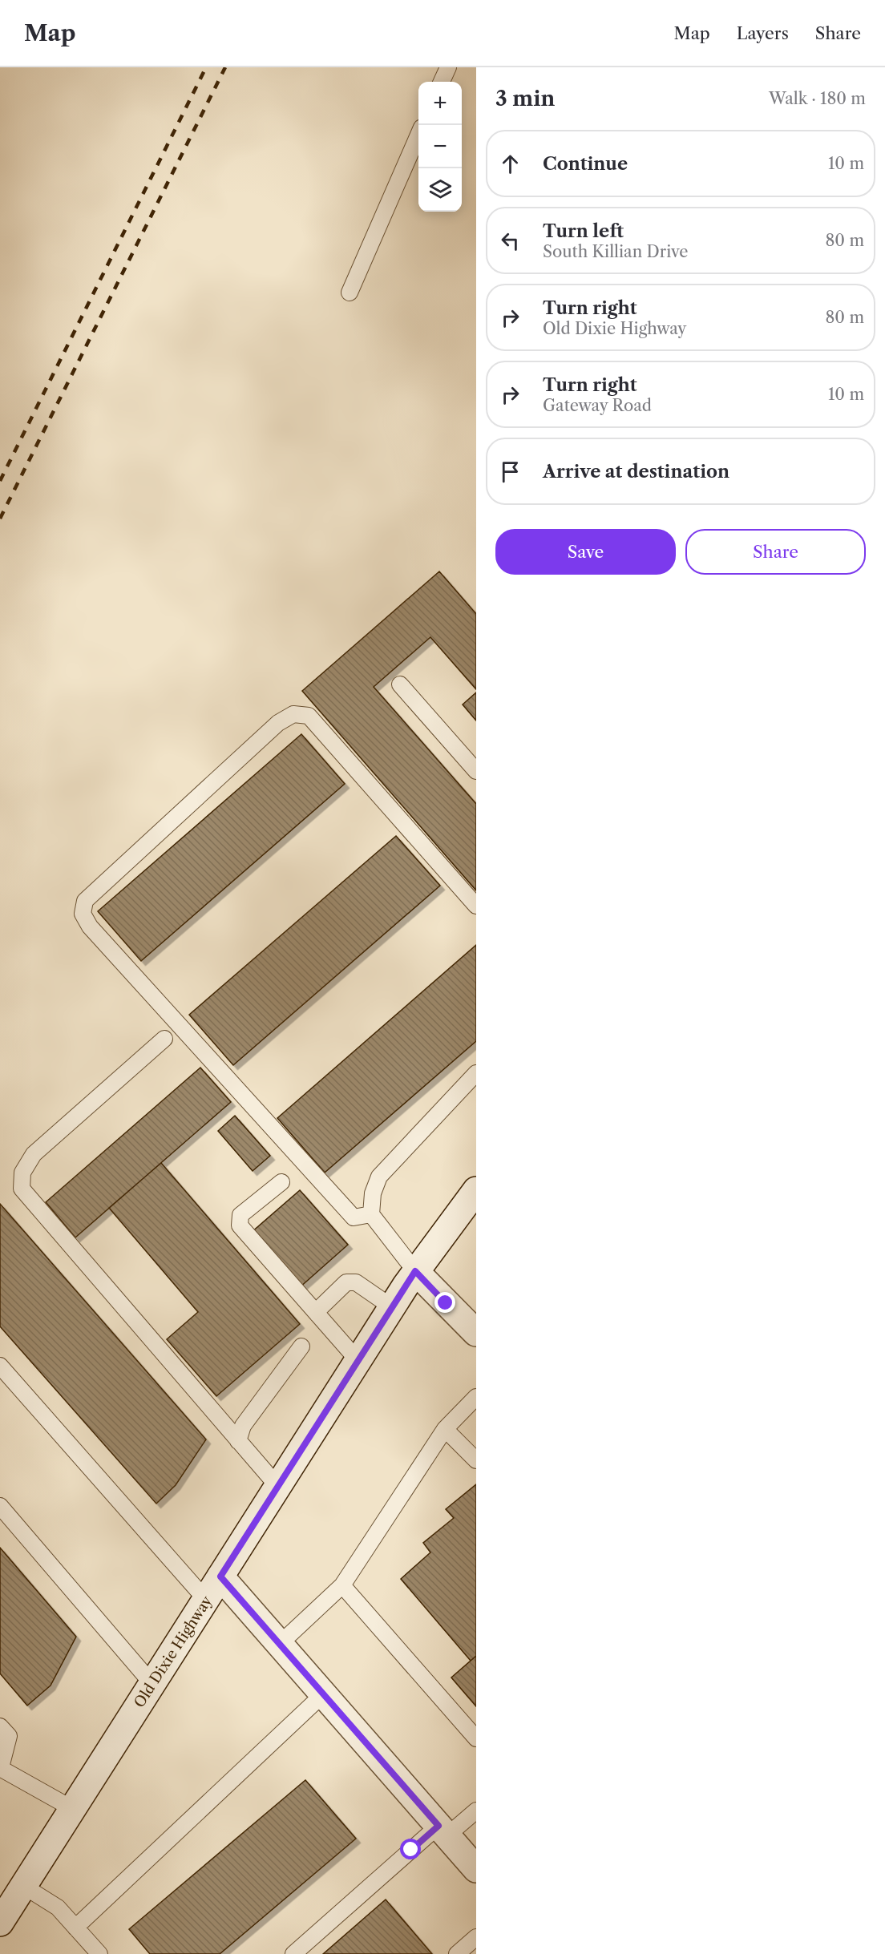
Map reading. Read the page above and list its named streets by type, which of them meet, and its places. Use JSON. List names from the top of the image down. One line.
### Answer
{"streets":{"street":["Old Dixie Highway"]},"page":{"header":"Map","nav":["Map","Layers","Share"],"heading":["3 min","Walk · 180 m"],"map_buttons":["+","−"],"list":[["Continue","10 m"],["Turn left","South Killian Drive","80 m"],["Turn right","Old Dixie Highway","80 m"],["Turn right","Gateway Road","10 m"],"Arrive at destination"],"buttons":["Save","Share"]}}
